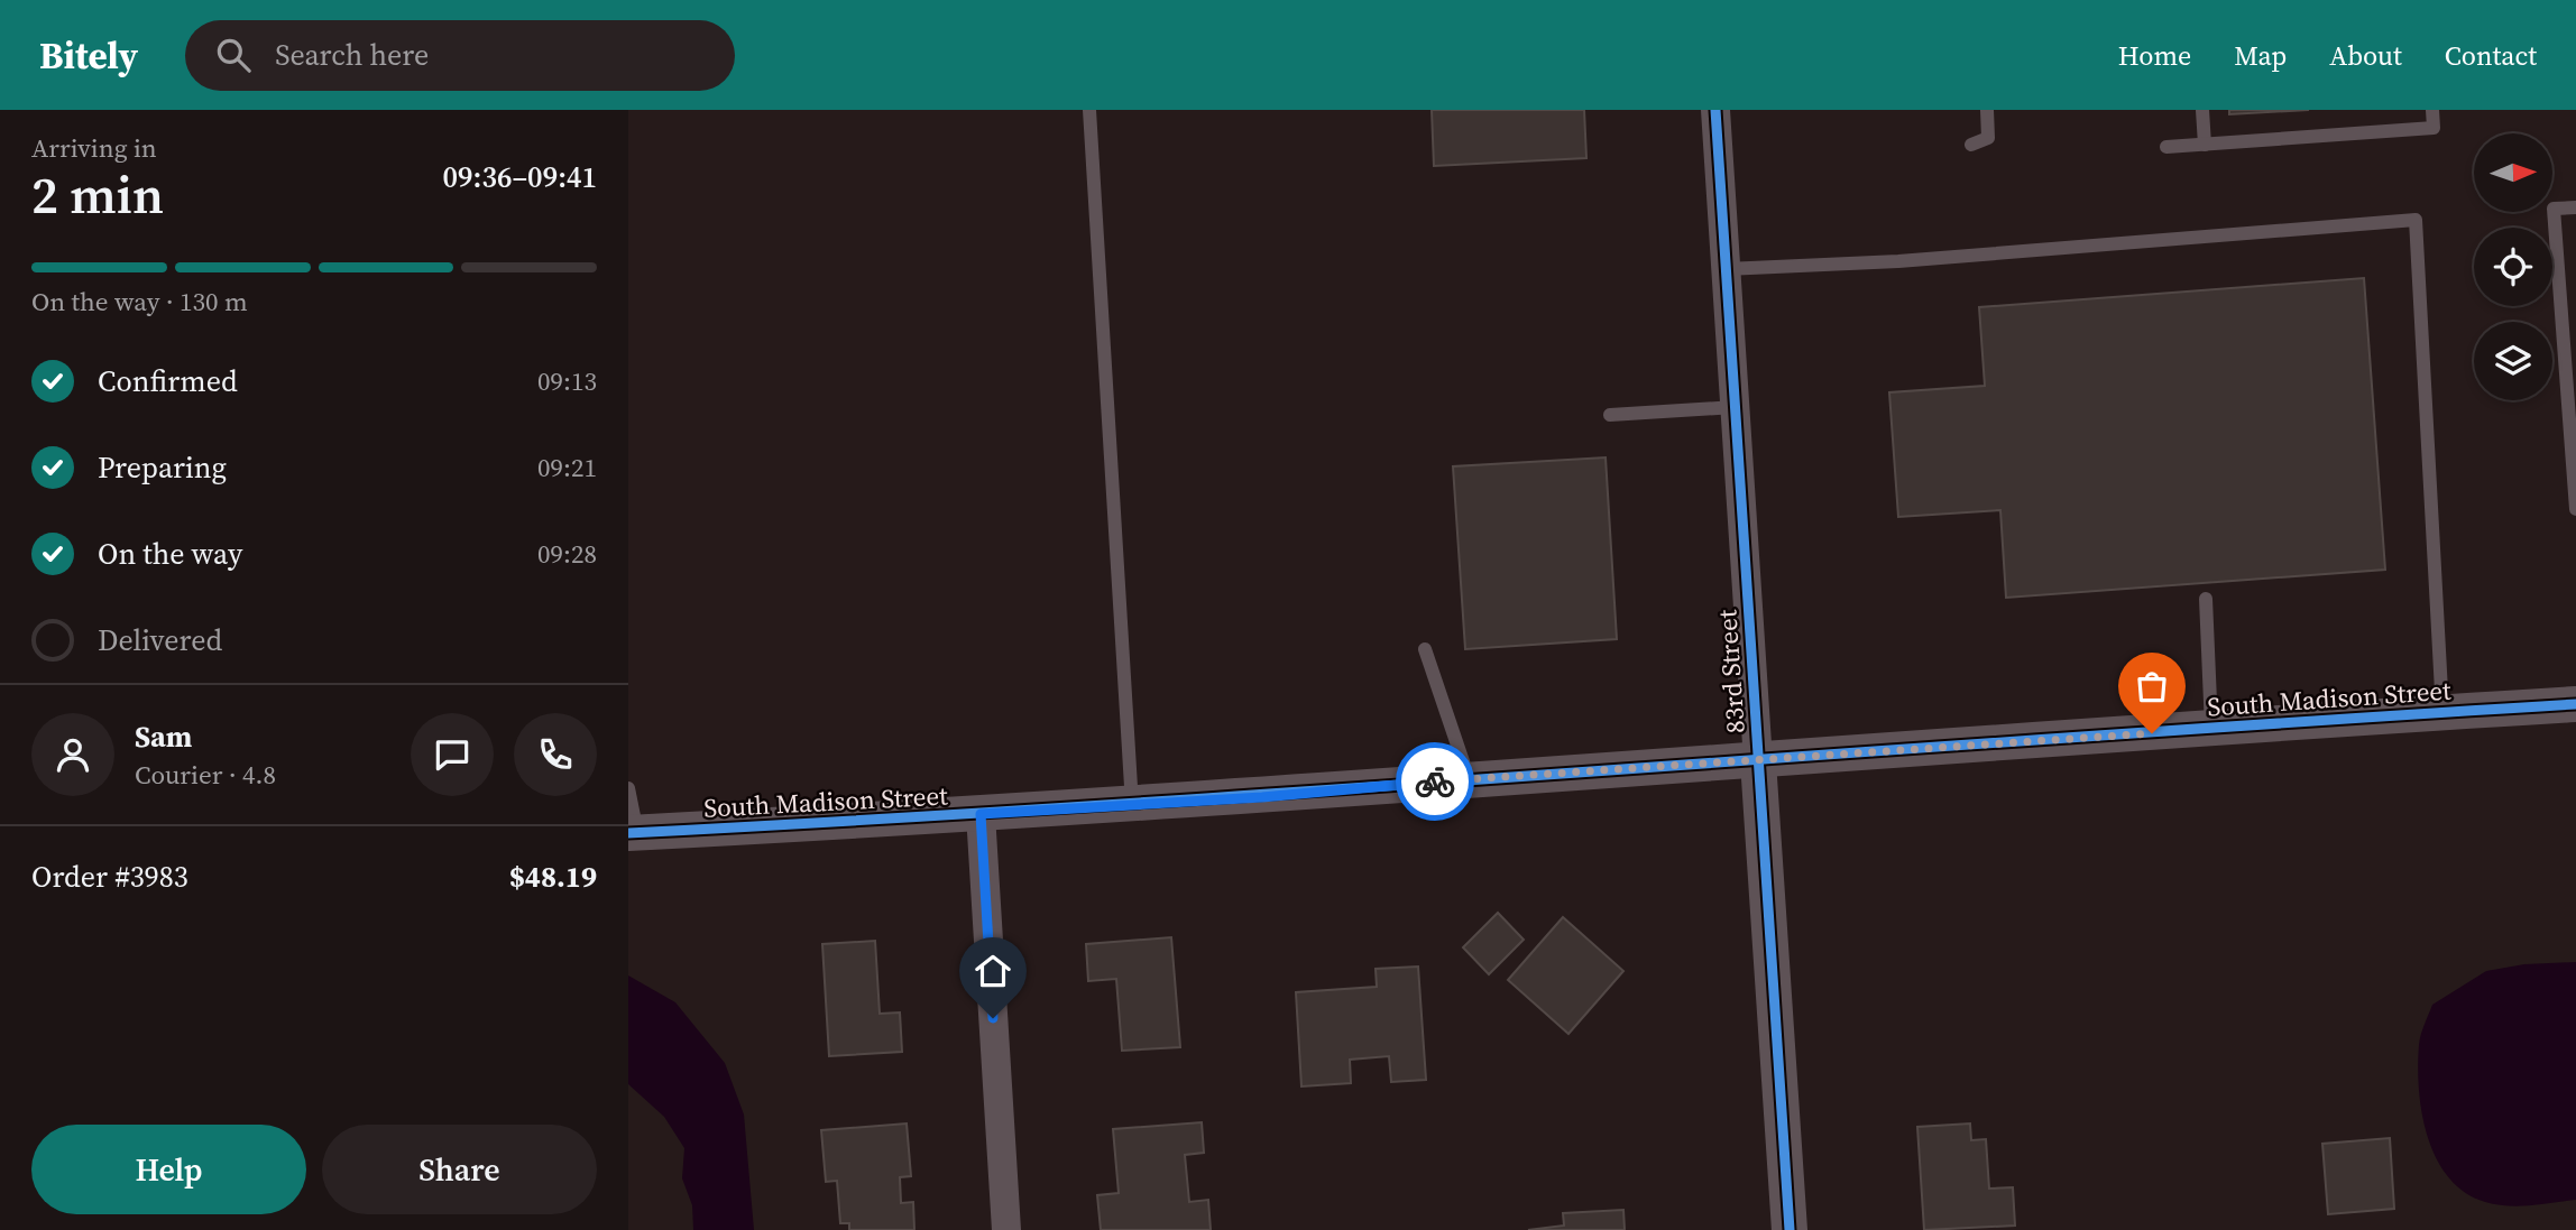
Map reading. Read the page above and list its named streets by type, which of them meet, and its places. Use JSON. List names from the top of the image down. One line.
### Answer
{"streets":{"street":["83rd Street","South Madison Street"]},"crossings":[["83rd Street","South Madison Street"]],"north":"right","page":{"header":"Bitely","search":"Search here","nav":["Home","Map","About","Contact"],"heading":["2 min","Arriving in","09:36–09:41"],"panel":["Sam","Courier · 4.8","Order #3983","$48.19"],"bar":"On the way · 130 m","list":[["Confirmed","09:13"],["Preparing","09:21"],["On the way","09:28"],"Delivered"],"buttons":["Help","Share"]}}
